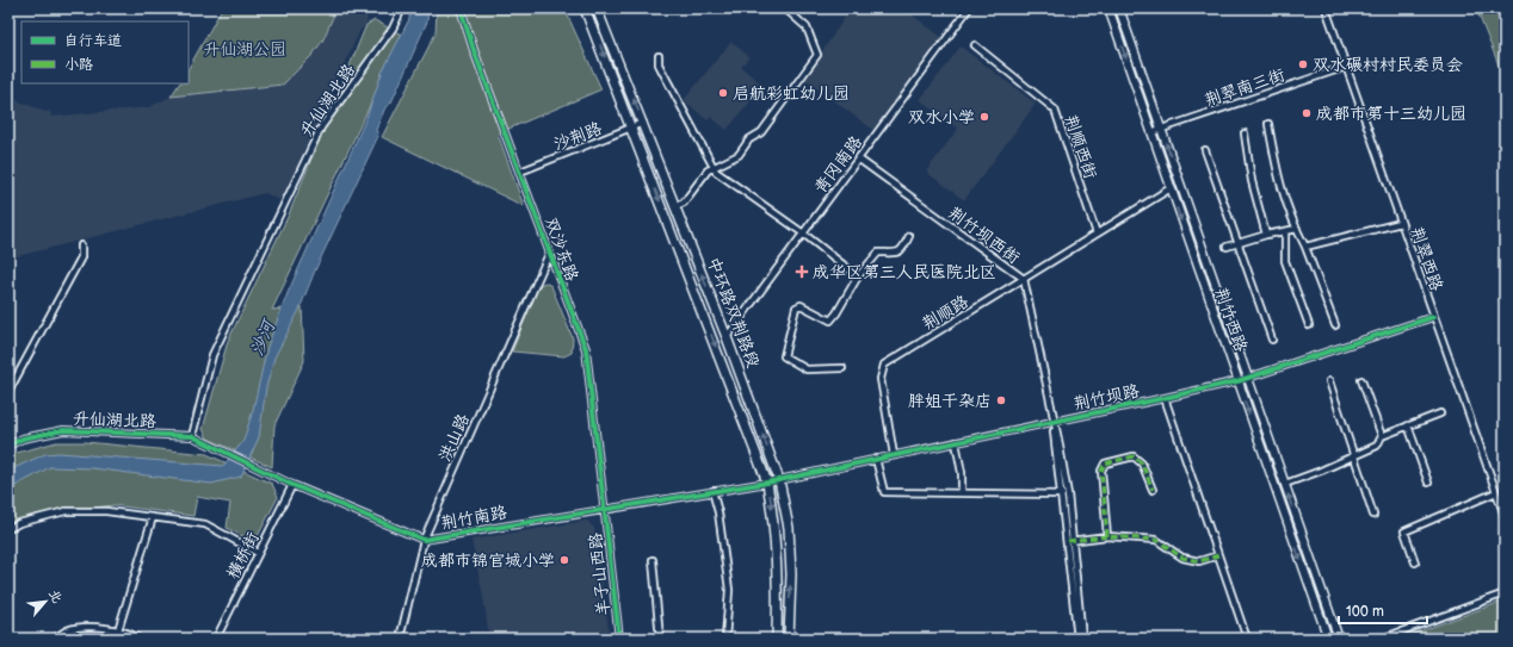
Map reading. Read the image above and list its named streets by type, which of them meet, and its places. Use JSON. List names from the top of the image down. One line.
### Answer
{"streets":{"main road":["中环路双荆路段","荆竹西路"],"street":["荆翠南三街","升仙湖北路","沙荆路","荆顺西街","青冈南路","荆竹坝西街","双沙东路","荆翠西路","荆顺路","荆竹坝路","洪山路","荆竹南路","横桥街","羊子山西路"]},"crossings":[["荆翠南三街","荆翠西路"],["荆翠南三街","荆竹西路"],["升仙湖北路","荆竹南路"],["沙荆路","双沙东路"],["沙荆路","中环路双荆路段"],["荆顺西街","荆顺路"],["青冈南路","荆竹坝西街"],["青冈南路","中环路双荆路段"],["荆竹坝西街","荆顺路"],["荆竹坝西街","荆竹坝路"],["双沙东路","洪山路"],["双沙东路","荆竹南路"],["双沙东路","羊子山西路"],["荆翠西路","荆竹坝路"],["中环路双荆路段","荆竹坝路"],["中环路双荆路段","荆竹南路"],["荆顺路","荆竹西路"],["荆顺路","荆竹坝路"],["荆竹西路","荆竹坝路"],["荆竹坝路","荆竹南路"],["洪山路","荆竹南路"],["荆竹南路","横桥街"],["荆竹南路","羊子山西路"]],"water":["沙河"],"parks":["升仙湖公园"],"places":{"other":["双水碾村村民委员会","启航彩虹幼儿园","成都市第十三幼儿园","双水小学","胖姐干杂店","成都市锦官城小学"],"health":["成华区第三人民医院北区"]},"legend":["自行车道","小路"],"scale_bar":"100 m","north":"top right"}
